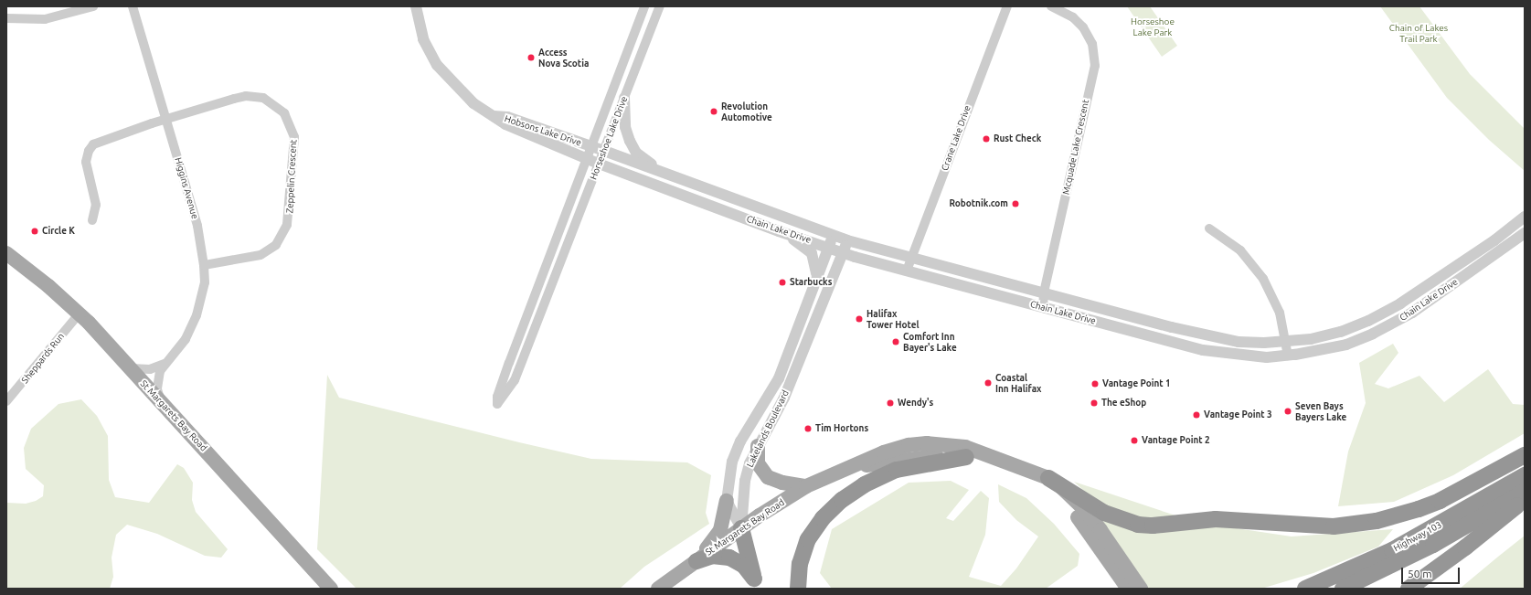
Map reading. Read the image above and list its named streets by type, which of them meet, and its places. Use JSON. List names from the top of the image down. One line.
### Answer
{"streets":{"highway":["Highway 103"],"main road":["St Margarets Bay Road"],"street":["Hobsons Lake Drive","Horseshoe Lake Drive","Crane Lake Drive","Mcquade Lake Crescent","Zeppelin Crescent","Higgins Avenue","Chain Lake Drive","Sheppards Run","Lakelands Boulevard"]},"crossings":[["Hobsons Lake Drive","Horseshoe Lake Drive"],["Hobsons Lake Drive","Chain Lake Drive"],["Horseshoe Lake Drive","Chain Lake Drive"],["Crane Lake Drive","Chain Lake Drive"],["Mcquade Lake Crescent","Chain Lake Drive"],["Zeppelin Crescent","Higgins Avenue"],["Higgins Avenue","St Margarets Bay Road"],["Chain Lake Drive","Lakelands Boulevard"],["Sheppards Run","St Margarets Bay Road"],["St Margarets Bay Road","Lakelands Boulevard"]],"parks":["Horseshoe Lake Park","Chain of Lakes Trail Park"],"places":["Access Nova Scotia","Revolution Automotive","Rust Check","Robotnik.com","Circle K","Starbucks","Halifax Tower Hotel","Comfort Inn Bayer's Lake","Coastal Inn Halifax","Vantage Point 1","Wendy's","The eShop","Seven Bays Bayers Lake","Vantage Point 3","Tim Hortons","Vantage Point 2"],"scale_bar":"50 m"}
